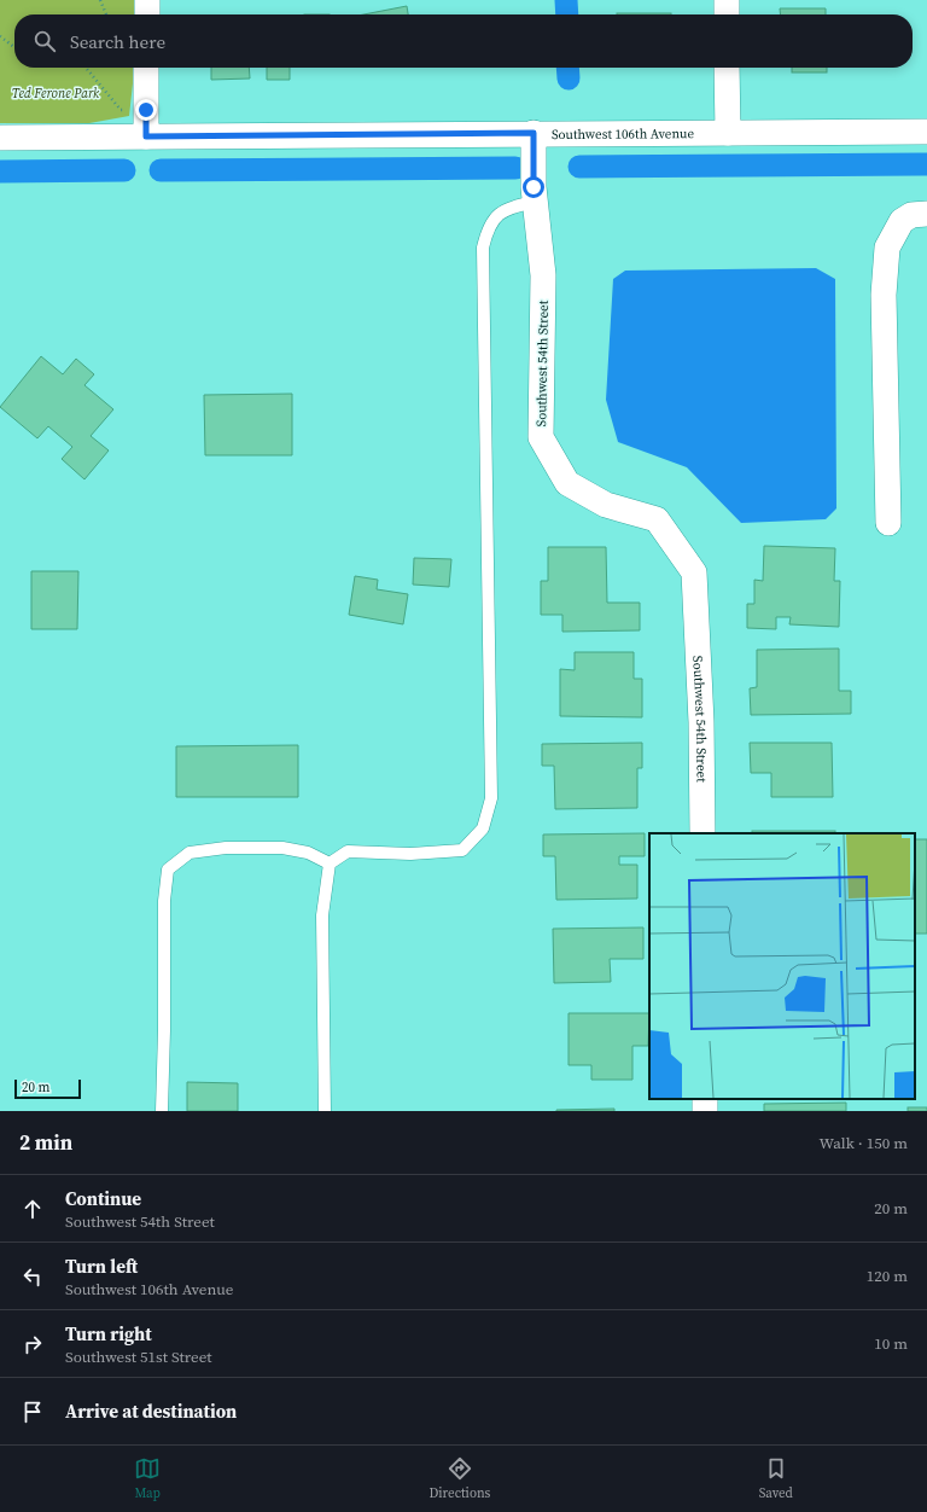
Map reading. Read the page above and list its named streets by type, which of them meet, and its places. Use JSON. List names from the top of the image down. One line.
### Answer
{"streets":{"street":["Southwest 106th Avenue","Southwest 54th Street"]},"crossings":[["Southwest 106th Avenue","Southwest 54th Street"]],"parks":["Ted Ferone Park"],"scale_bar":"20 m","page":{"search":"Search here","scale":"20 m","heading":["2 min","Walk · 150 m"],"list":[["Continue","Southwest 54th Street","20 m"],["Turn left","Southwest 106th Avenue","120 m"],["Turn right","Southwest 51st Street","10 m"],"Arrive at destination"],"nav":["Map","Directions","Saved"]}}
